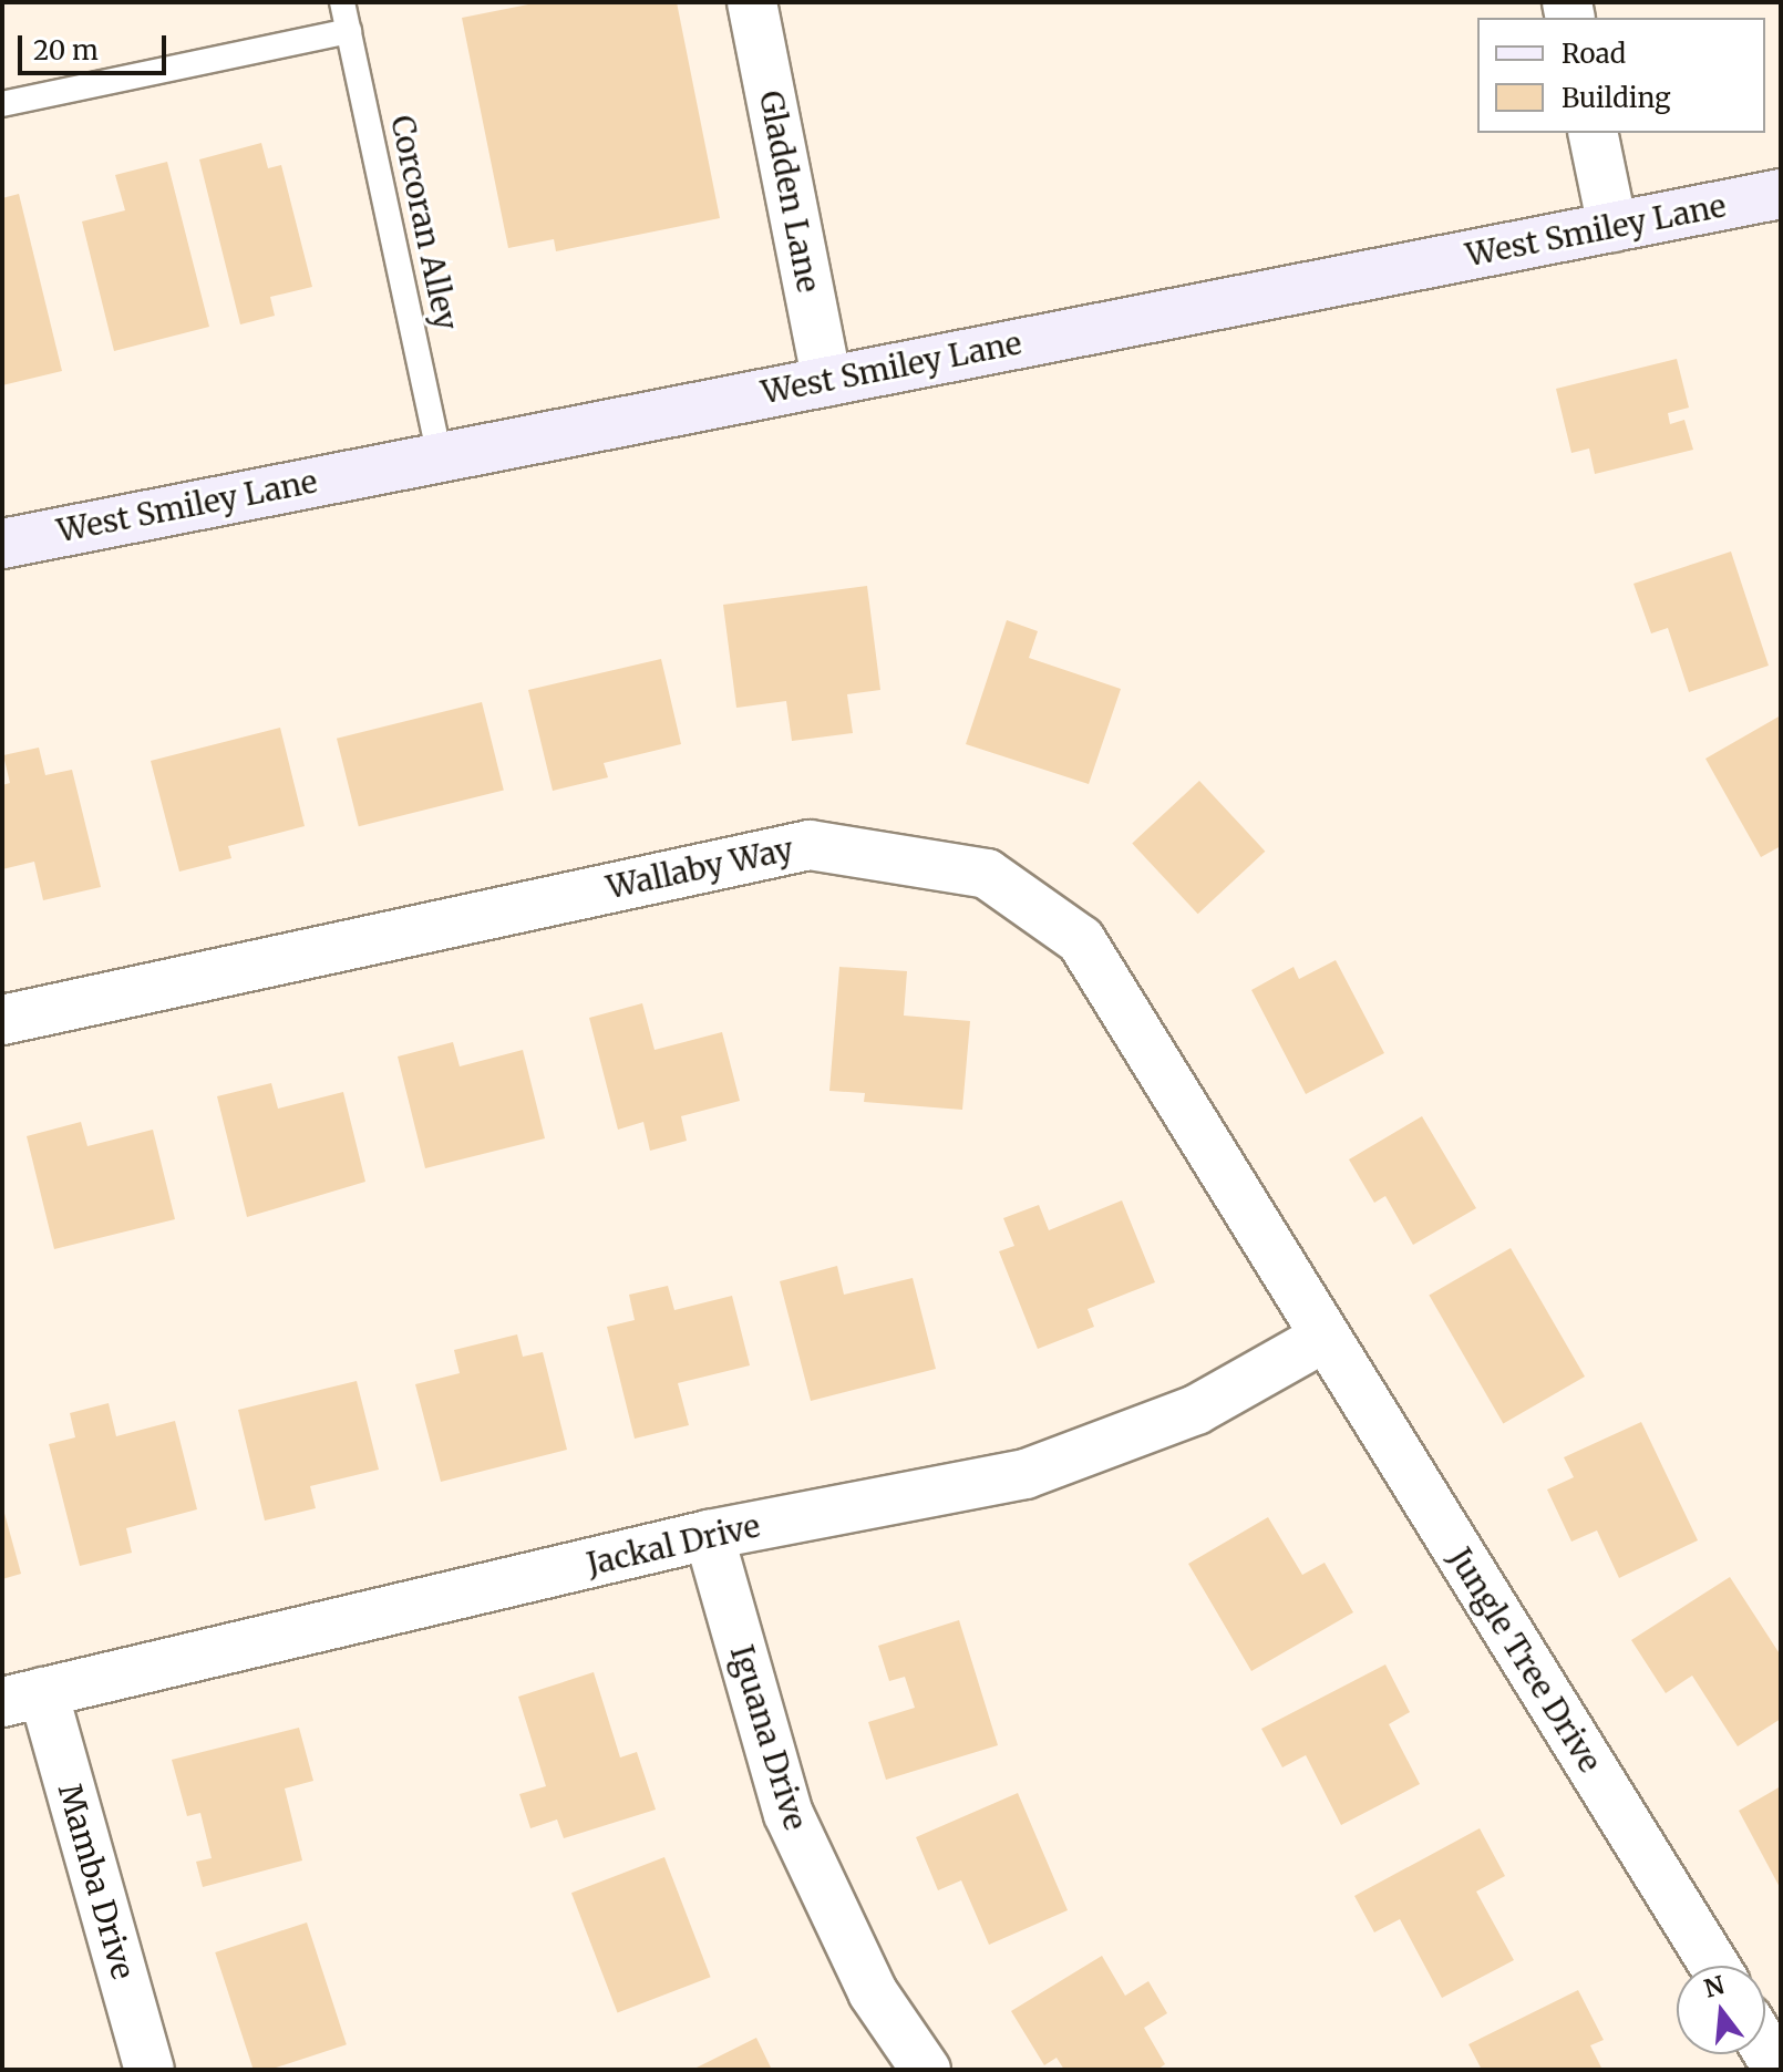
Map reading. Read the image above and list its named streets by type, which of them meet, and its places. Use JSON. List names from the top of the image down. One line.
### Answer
{"streets":{"street":["Gladden Lane","West Smiley Lane","Wallaby Way","Jackal Drive","Jungle Tree Drive","Iguana Drive","Mamba Drive"],"lane":["Corcoran Alley"]},"crossings":[["Gladden Lane","West Smiley Lane"],["Corcoran Alley","West Smiley Lane"],["Wallaby Way","Jackal Drive"],["Wallaby Way","Jungle Tree Drive"],["Jackal Drive","Jungle Tree Drive"],["Jackal Drive","Iguana Drive"],["Jackal Drive","Mamba Drive"]],"legend":["Road","Building"],"scale_bar":"20 m","north":"top"}
